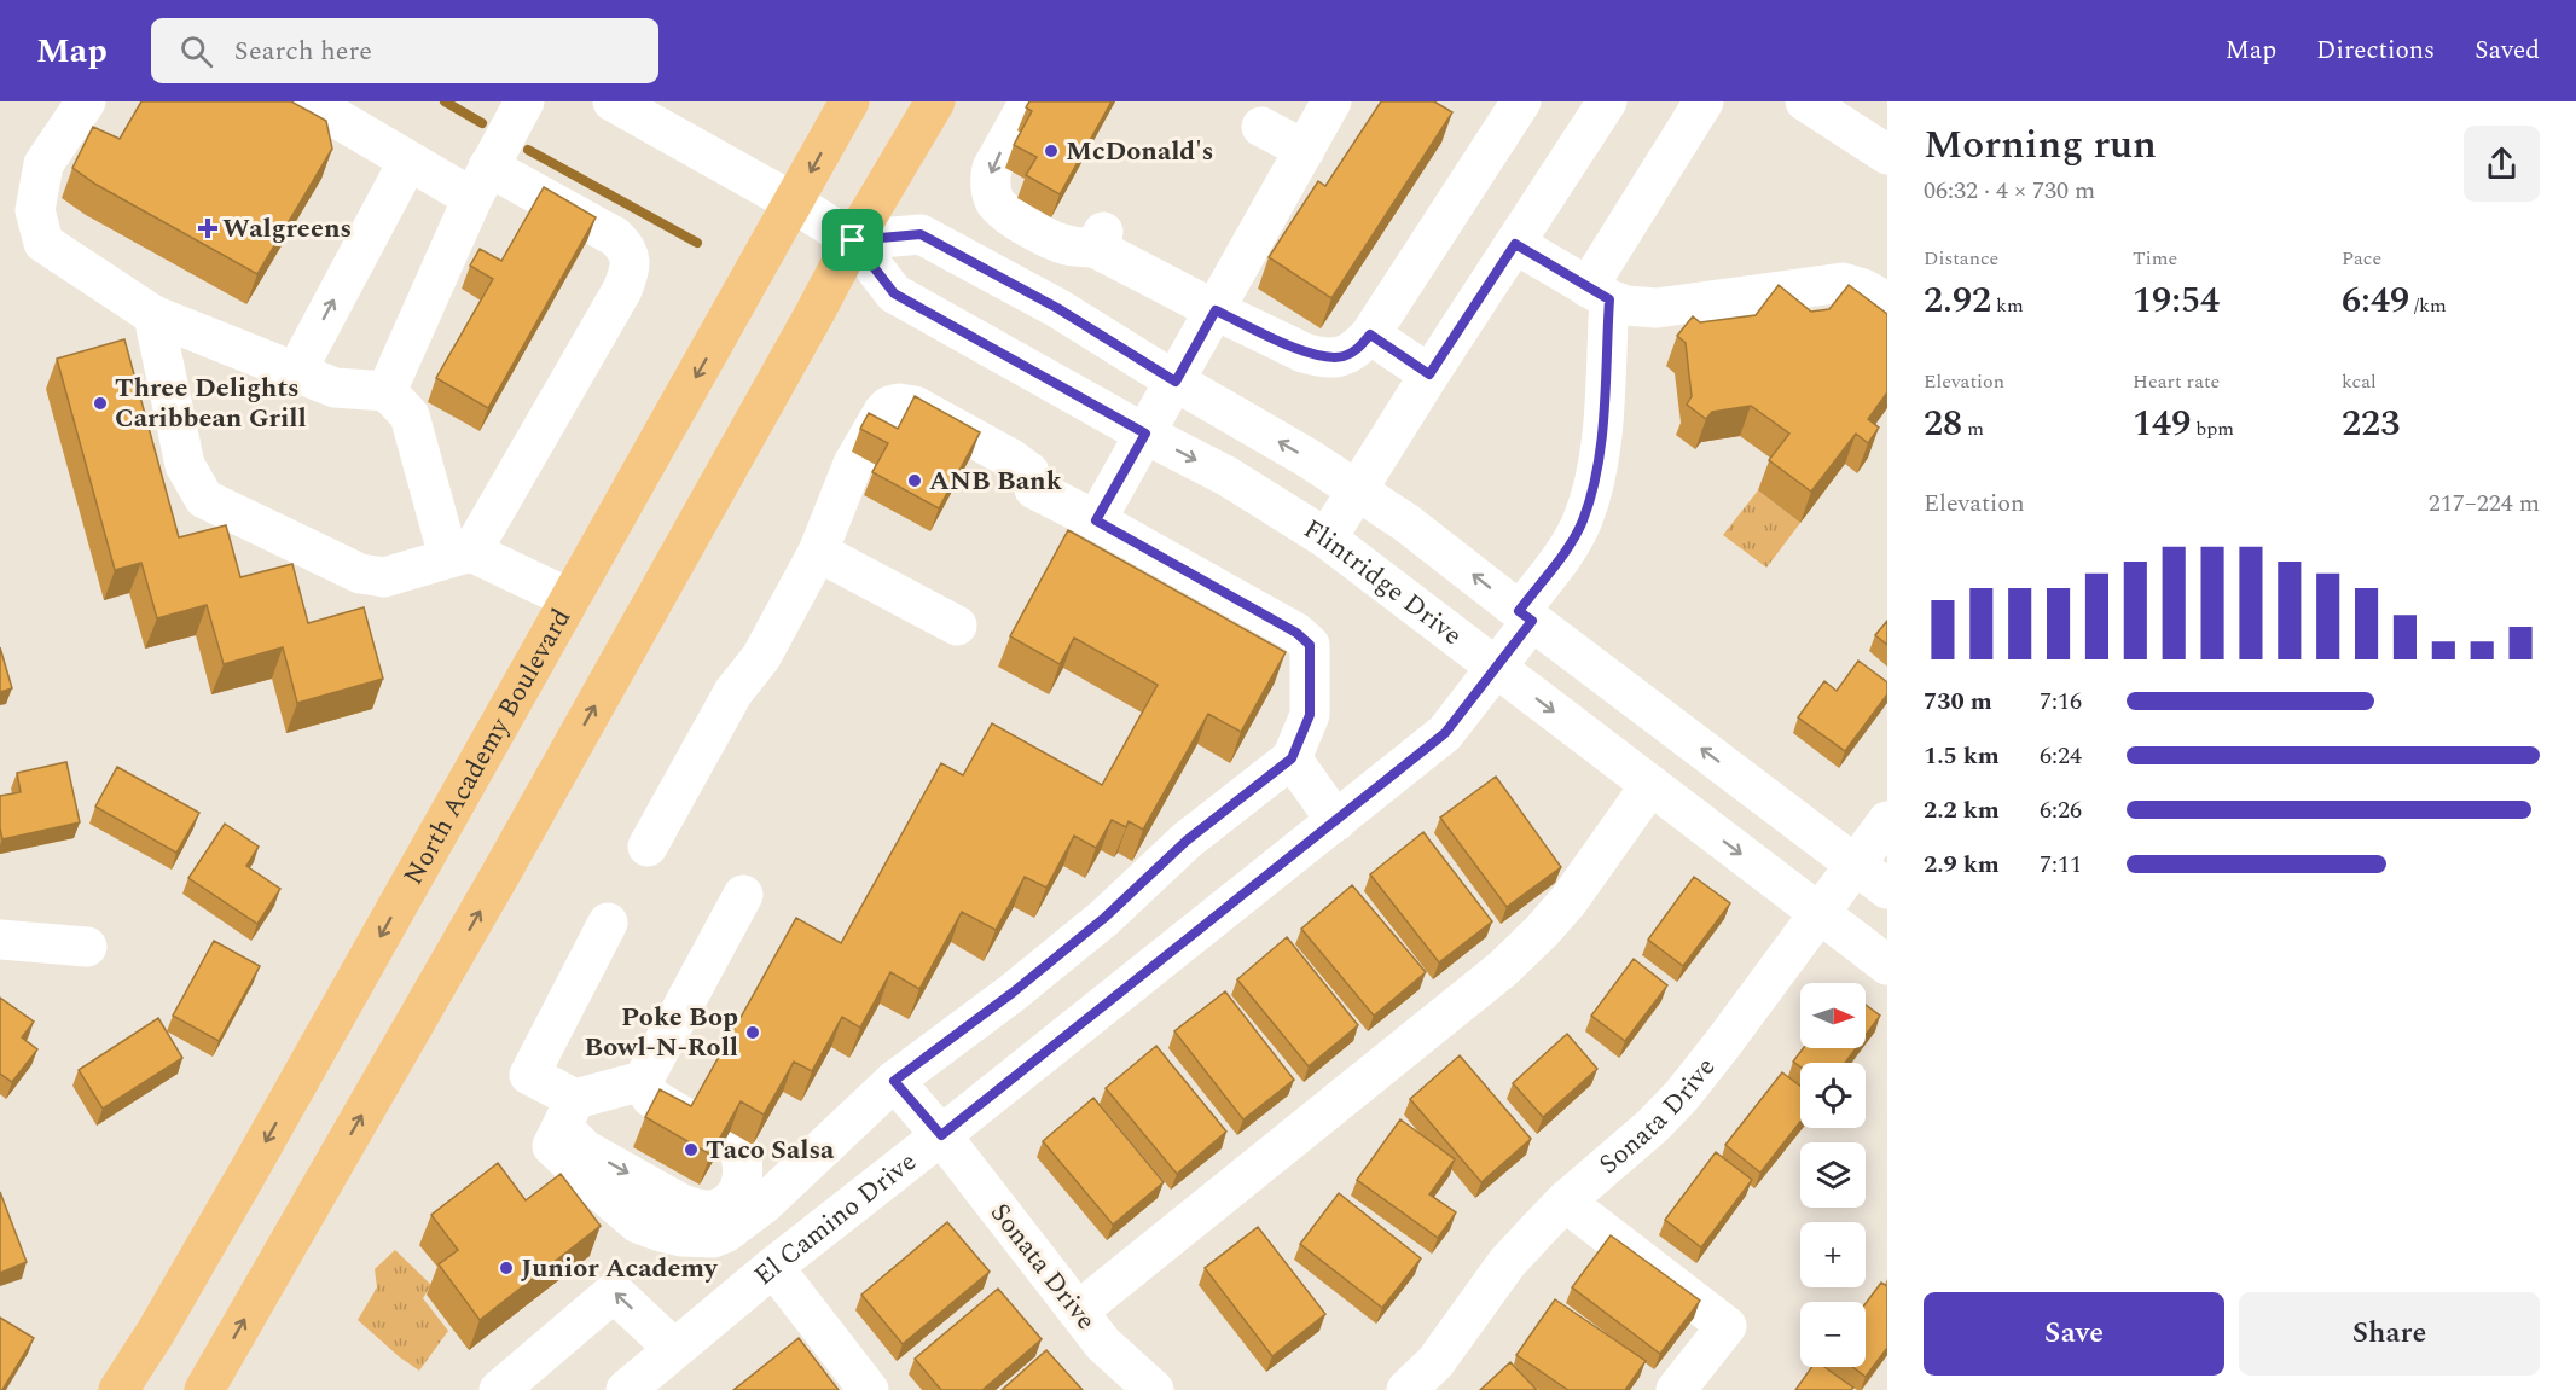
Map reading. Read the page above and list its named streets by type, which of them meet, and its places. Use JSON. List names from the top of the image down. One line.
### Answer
{"streets":{"highway":["North Academy Boulevard"],"street":["Flintridge Drive","Sonata Drive","El Camino Drive"]},"crossings":[["Flintridge Drive","North Academy Boulevard"],["Flintridge Drive","Sonata Drive"],["Flintridge Drive","El Camino Drive"],["Sonata Drive","El Camino Drive"]],"places":{"other":["McDonald's","Three Delights Caribbean Grill","ANB Bank","Poke Bop Bowl-N-Roll","Taco Salsa","Junior Academy"],"health":["Walgreens"]},"north":"right","page":{"header":"Map","search":"Search here","nav":["Map","Directions","Saved"],"heading":["Morning run","06:32 · 4 × 730 m"],"stats":[["Distance","2.92 km"],["Time","19:54"],["Pace","6:49 /km"],["Elevation","28 m"],["Heart rate","149 bpm"],["kcal","223"]],"chart":["Elevation","217–224 m"],"list":[{"name":"730 m","note":"7:16"},{"name":"1.5 km","note":"6:24"},{"name":"2.2 km","note":"6:26"},{"name":"2.9 km","note":"7:11"}],"map_buttons":["+","−"],"buttons":["Save","Share"]}}
